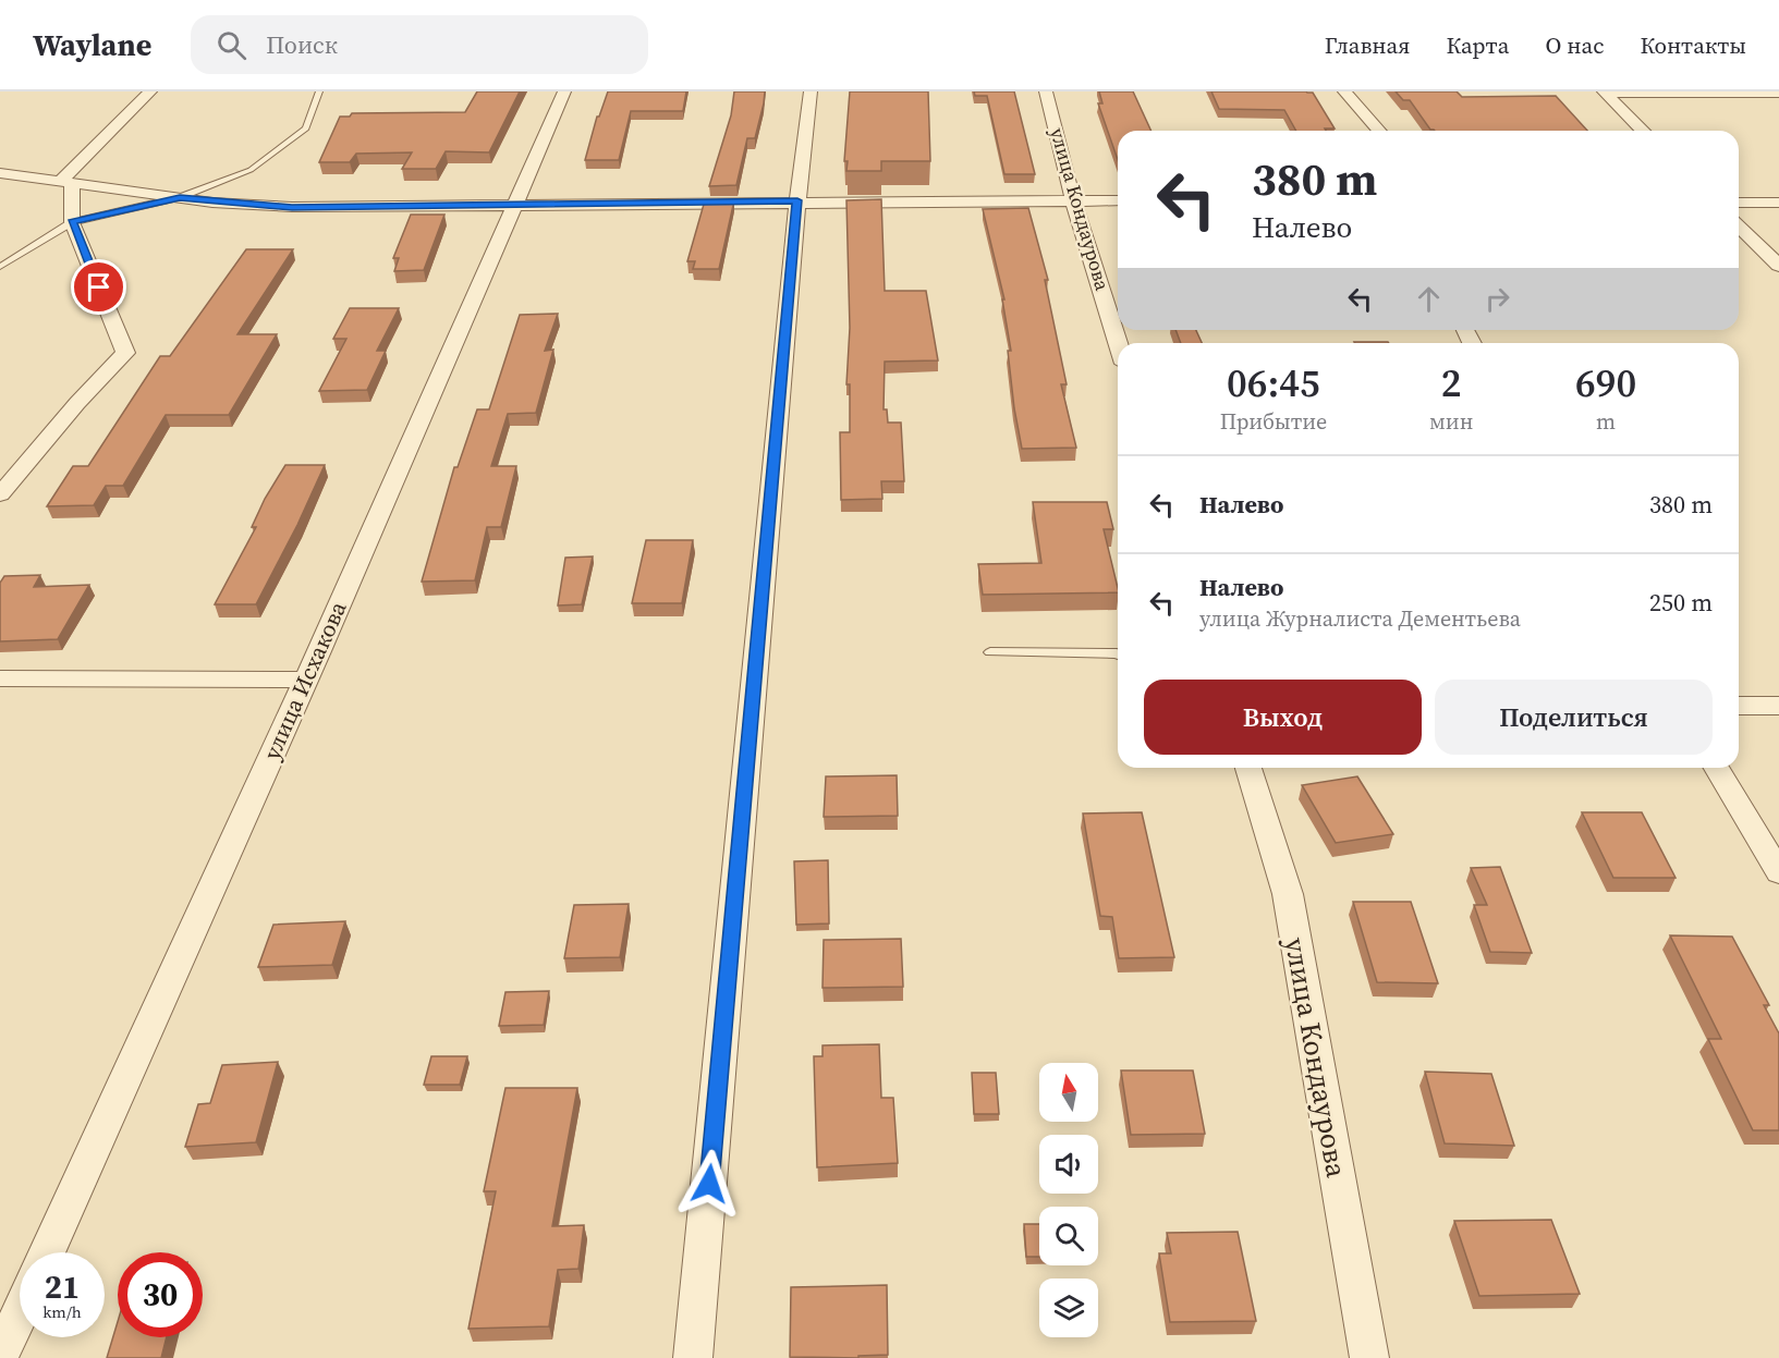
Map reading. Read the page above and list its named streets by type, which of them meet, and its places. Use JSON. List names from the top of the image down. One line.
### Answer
{"streets":{"street":["улица Кондаурова","улица Исхакова"]},"north":"top","page":{"header":"Waylane","search":"Поиск","nav":["Главная","Карта","О нас","Контакты"],"turn":["380 m","Налево"],"eta":["06:45","Прибытие","2","мин","690","m"],"list":[{"name":"Налево","value":"380 m"},{"name":"Налево","note":"улица Журналиста Дементьева","value":"250 m"}],"buttons":["Выход","Поделиться"],"speed":"21 km/h","limit":"30"}}
